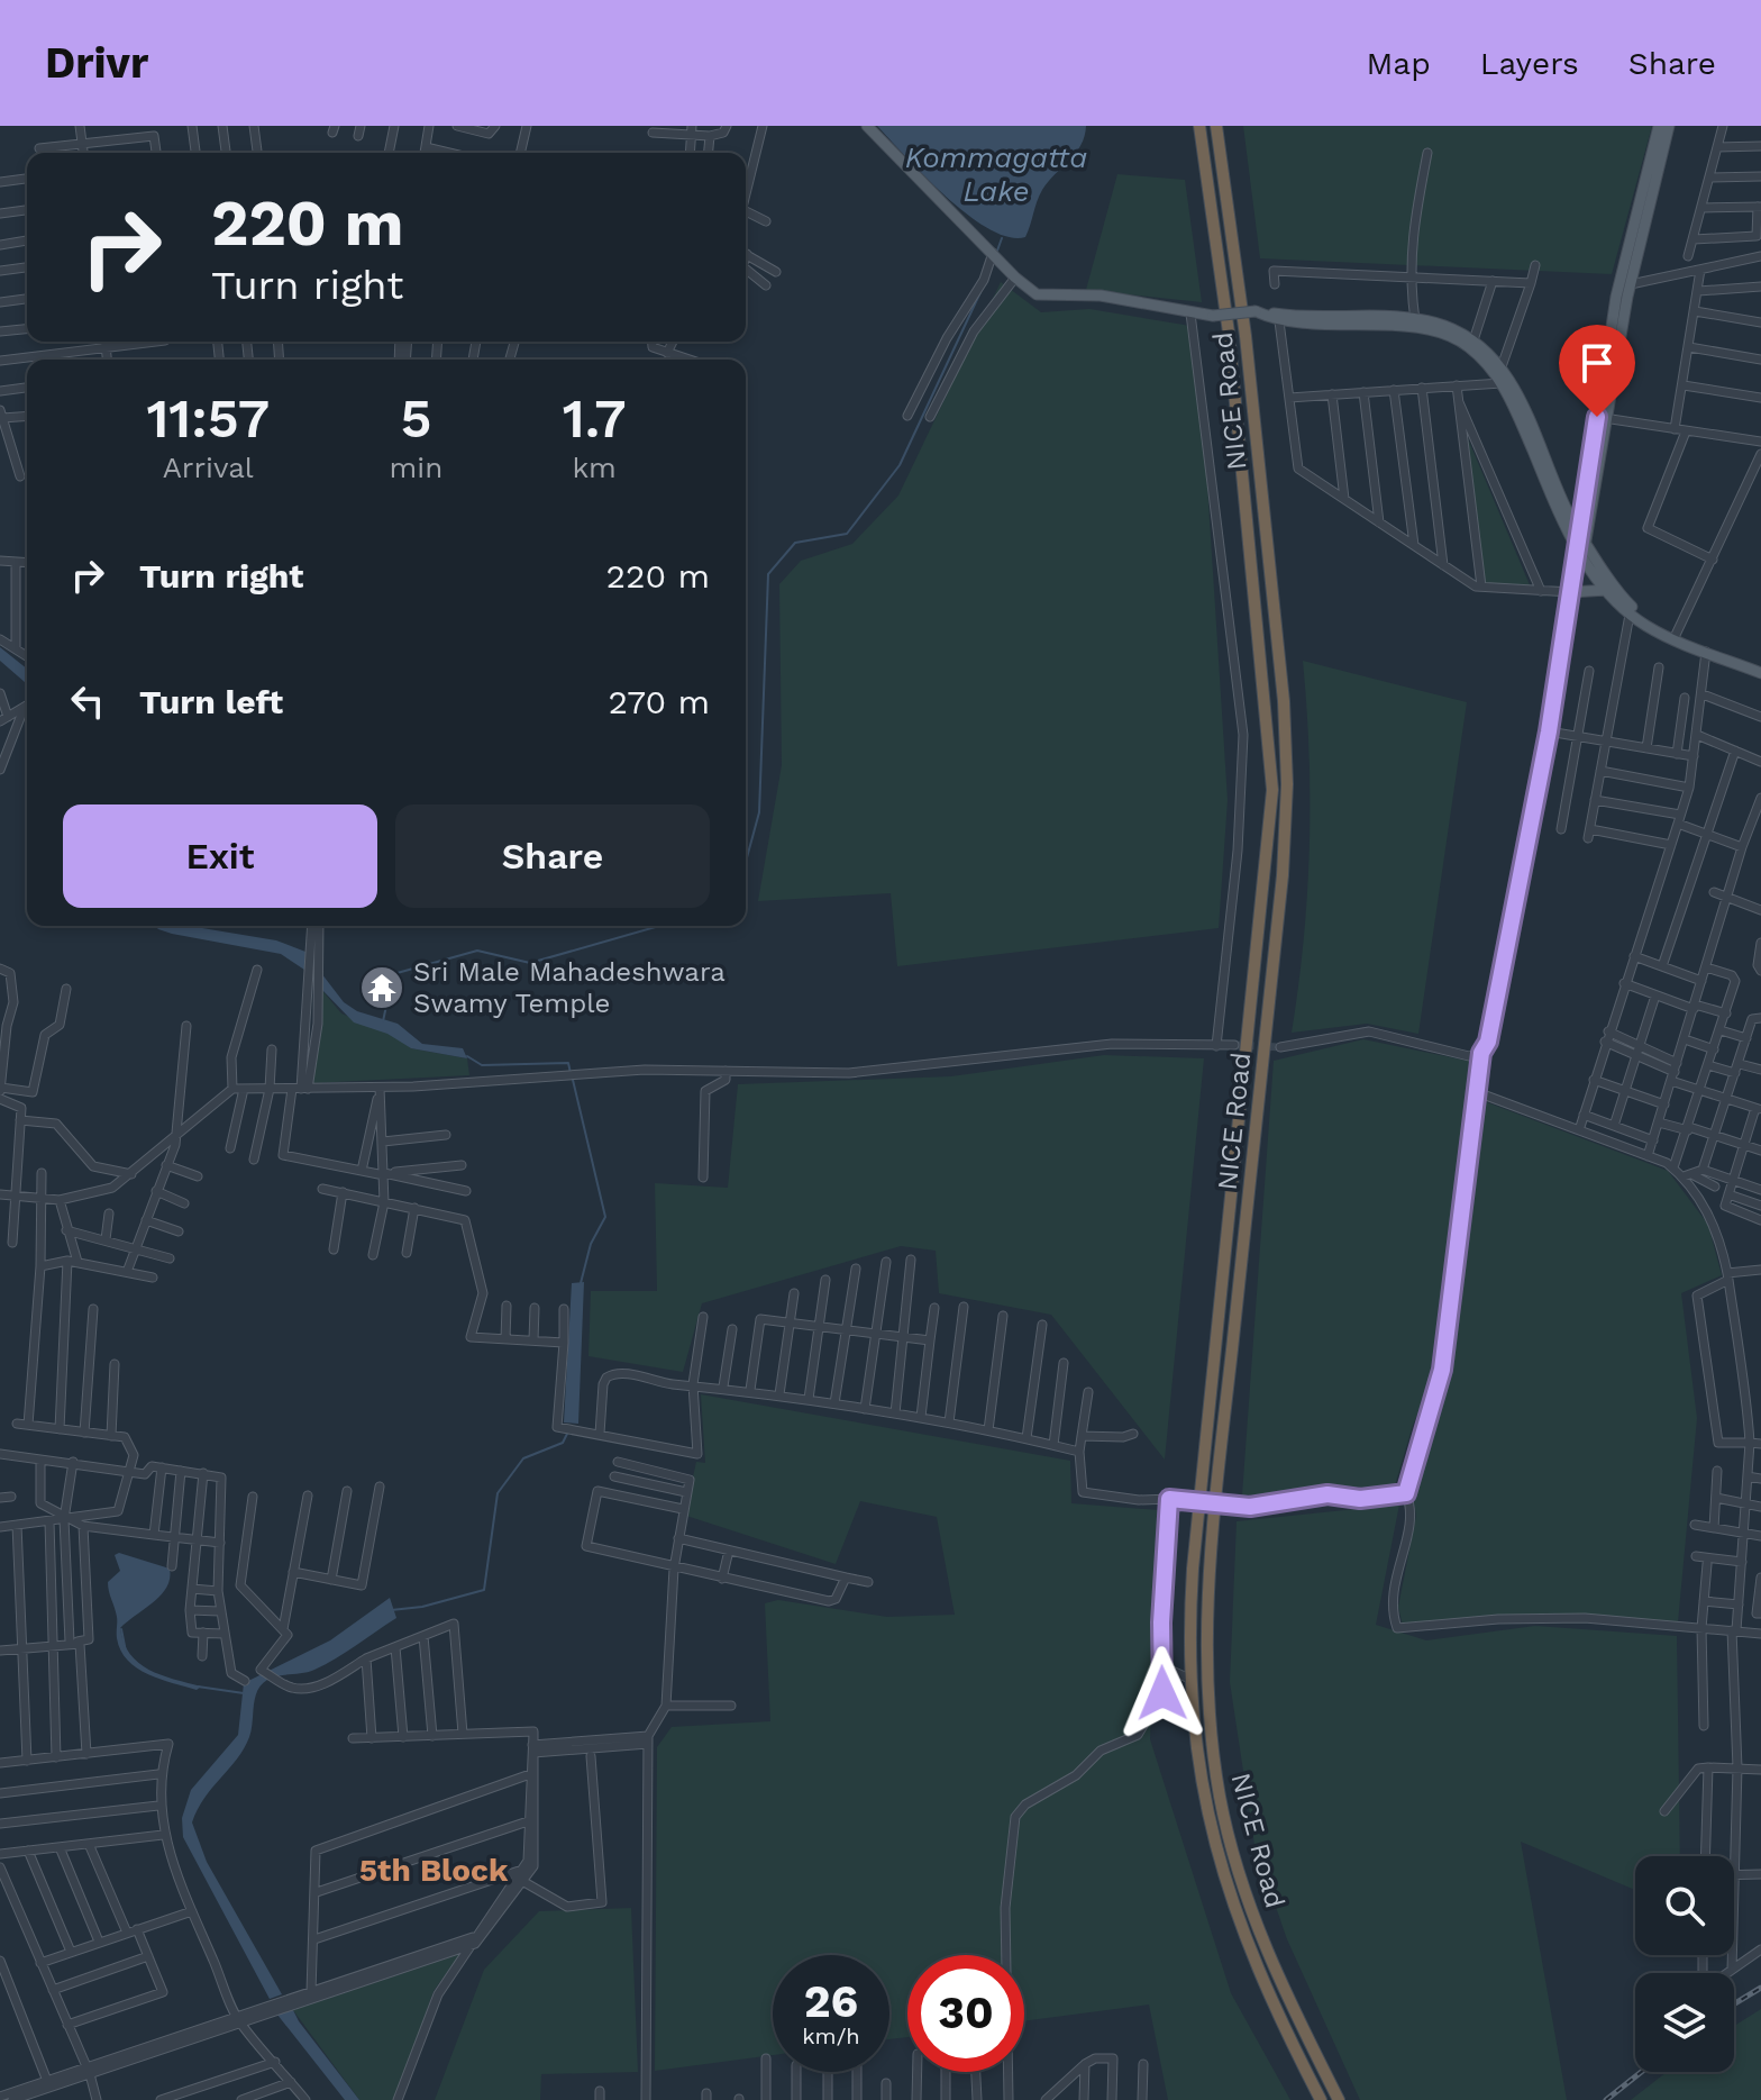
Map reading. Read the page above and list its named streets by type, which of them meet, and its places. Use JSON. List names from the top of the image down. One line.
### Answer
{"streets":{"highway":["NICE Road"]},"districts":["5th Block"],"water":["Kommagatta Lake"],"places":{"temple":["Sri Male Mahadeshwara Swamy Temple"]},"page":{"header":"Drivr","nav":["Map","Layers","Share"],"turn":["220 m","Turn right"],"eta":["11:57","Arrival","5","min","1.7","km"],"list":[{"name":"Turn right","value":"220 m"},{"name":"Turn left","value":"270 m"}],"buttons":["Exit","Share"],"speed":"26 km/h","limit":"30"}}
